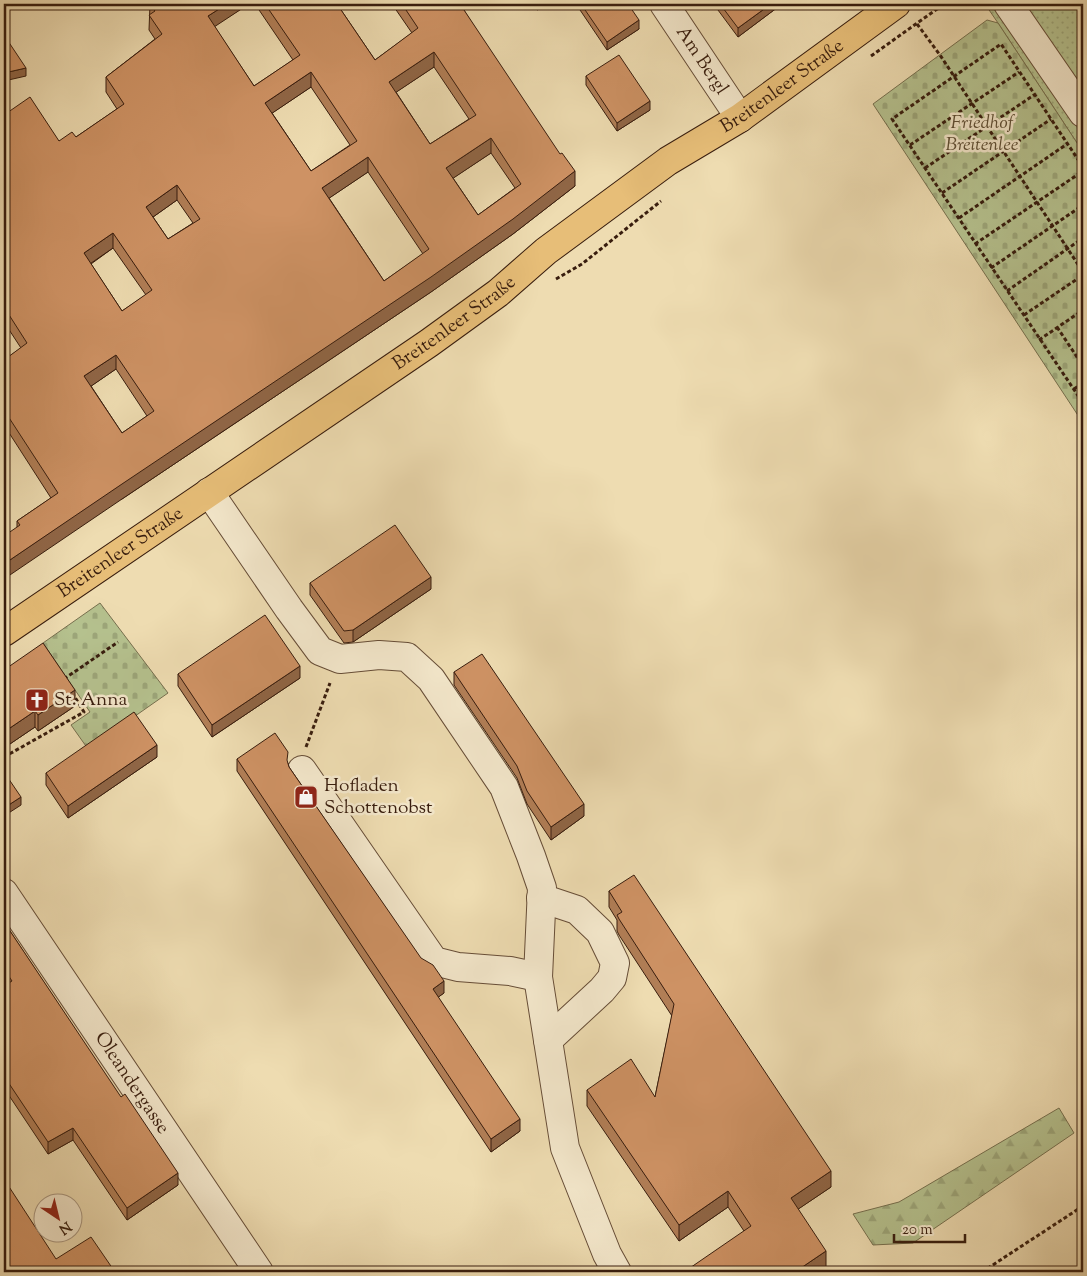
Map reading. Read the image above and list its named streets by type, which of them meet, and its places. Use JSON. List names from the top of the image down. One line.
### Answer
{"streets":{"main road":["Breitenleer Straße"],"street":["Am Bergl","Oleandergasse"]},"crossings":[["Am Bergl","Breitenleer Straße"]],"parks":["Friedhof Breitenlee"],"places":{"church":["St. Anna"],"shop":["Hofladen Schottenobst"]},"scale_bar":"20 m","north":"bottom right"}
